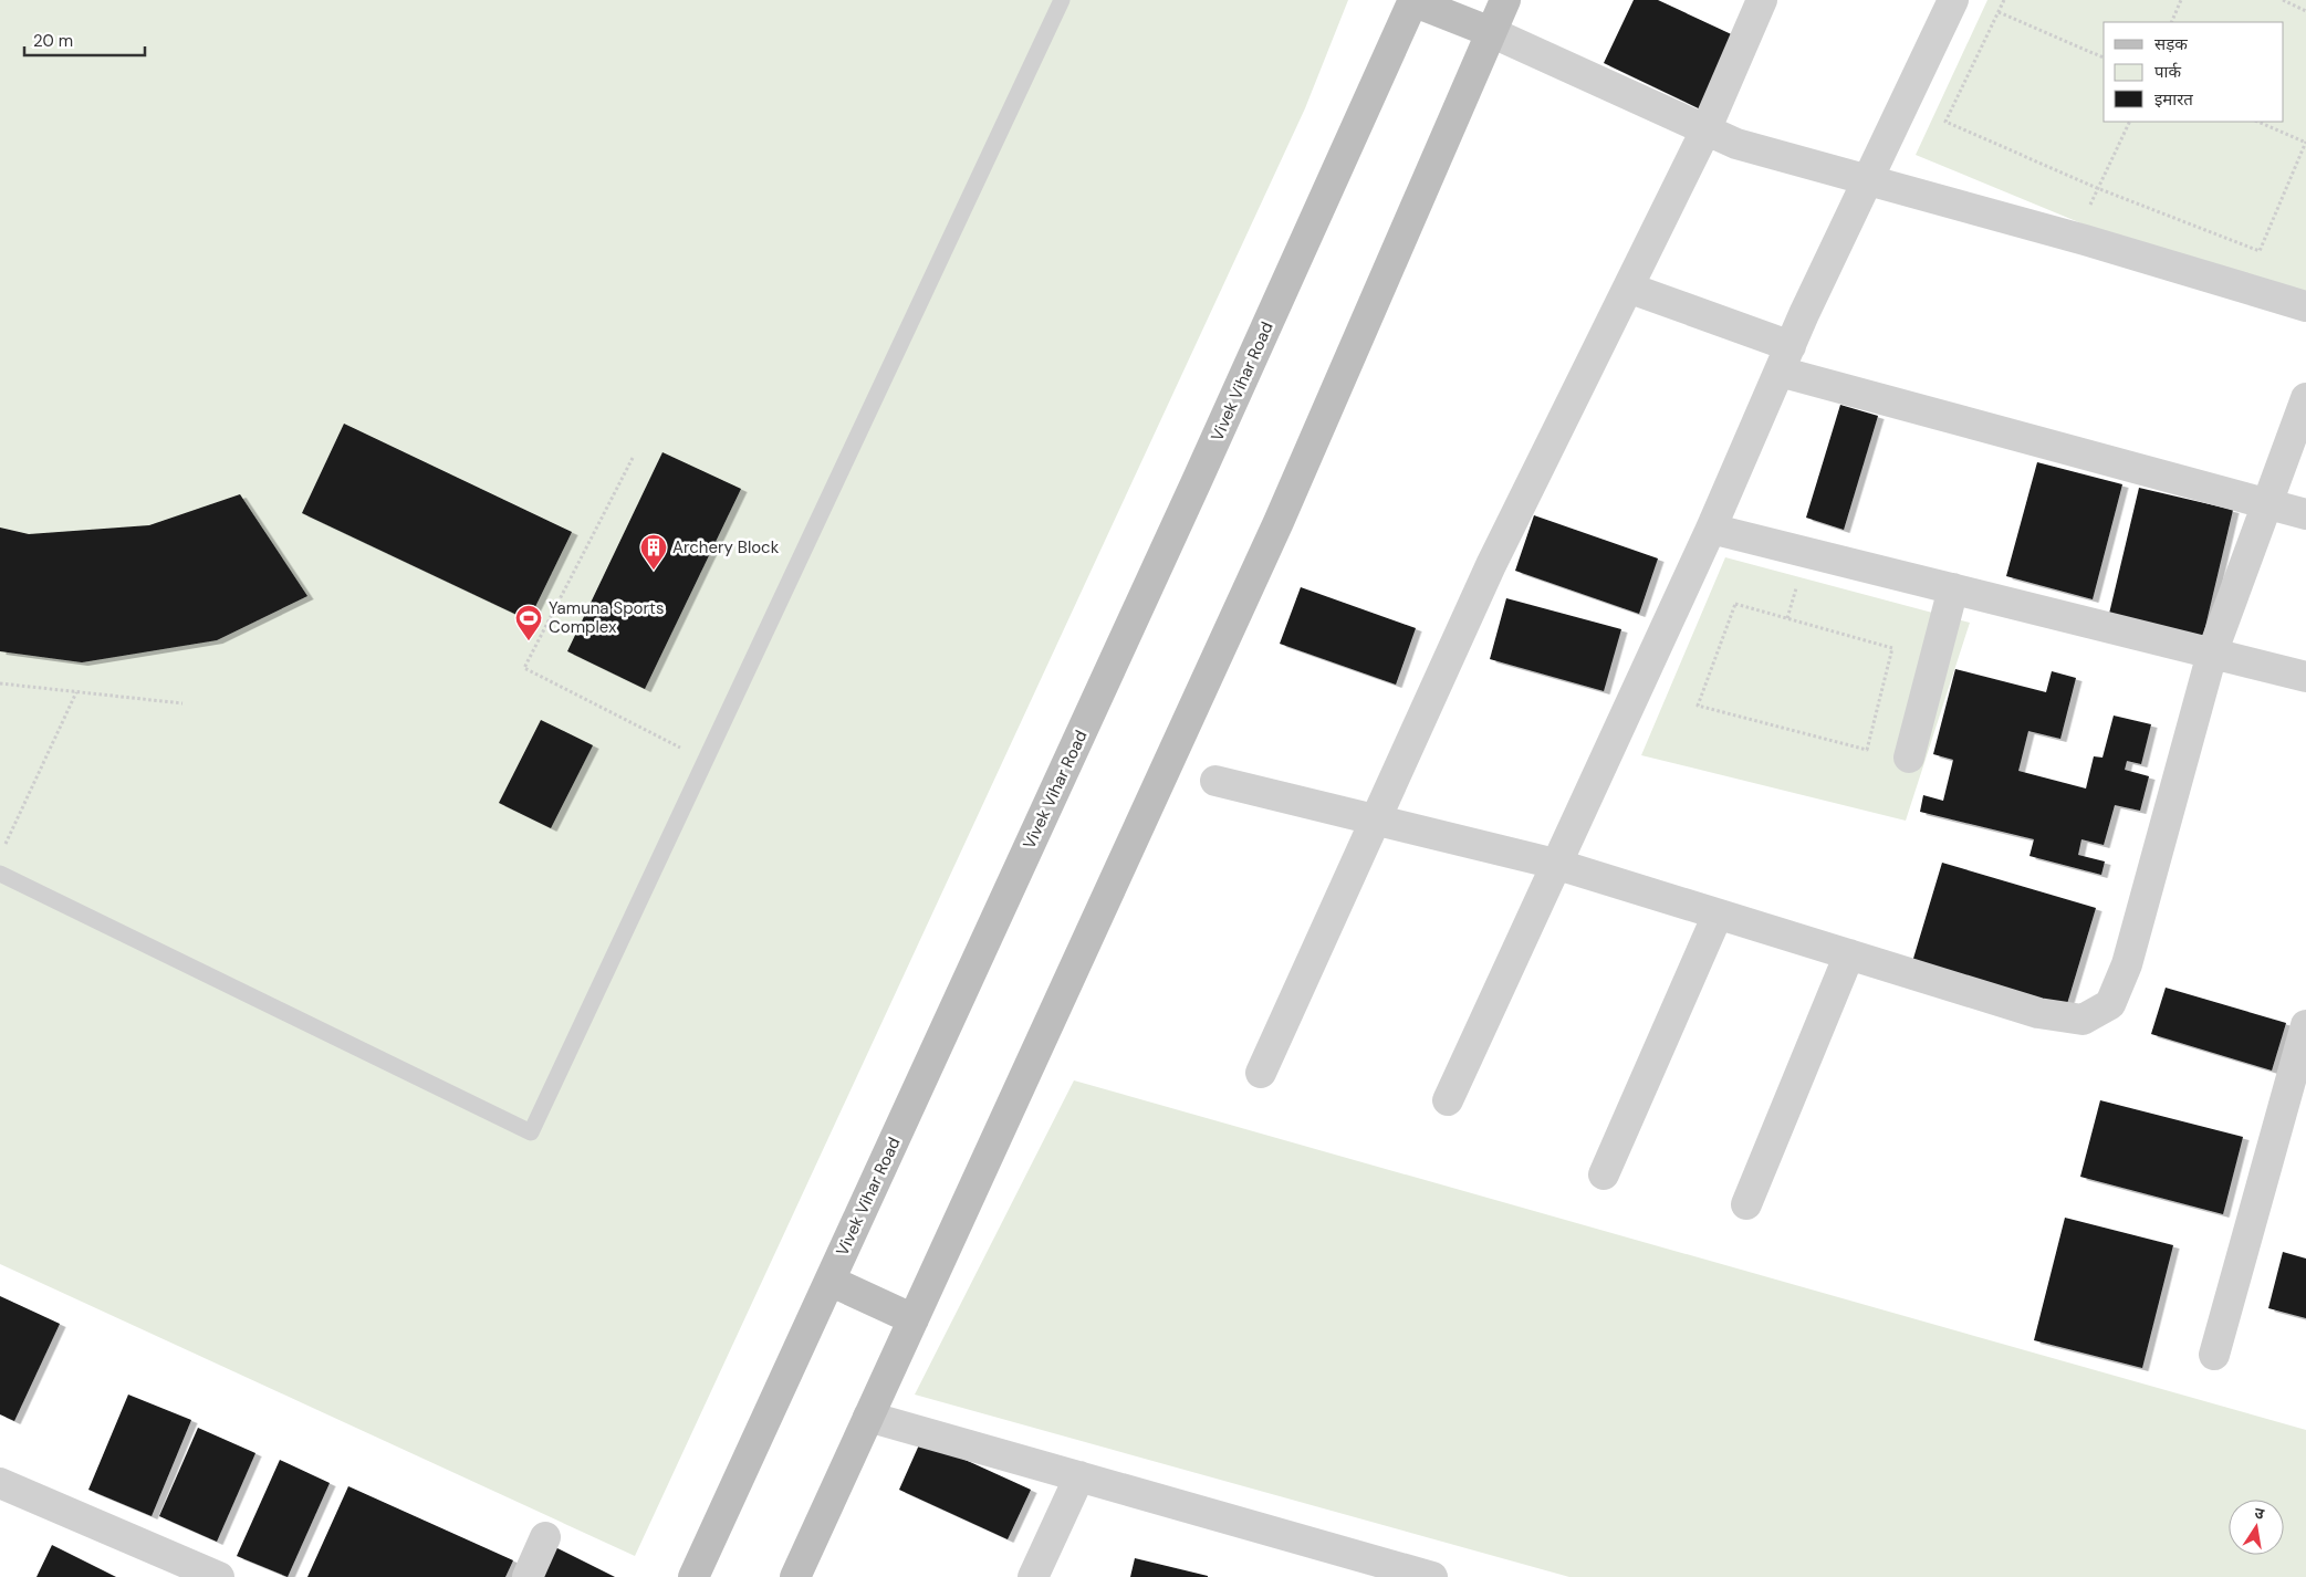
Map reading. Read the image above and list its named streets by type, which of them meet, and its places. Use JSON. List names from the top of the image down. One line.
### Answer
{"streets":{"street":["Vivek Vihar Road"]},"places":{"building":["Archery Block"],"sports":["Yamuna Sports Complex"]},"legend":["सड़क","पार्क","इमारत"],"scale_bar":"20 m","north":"top"}
